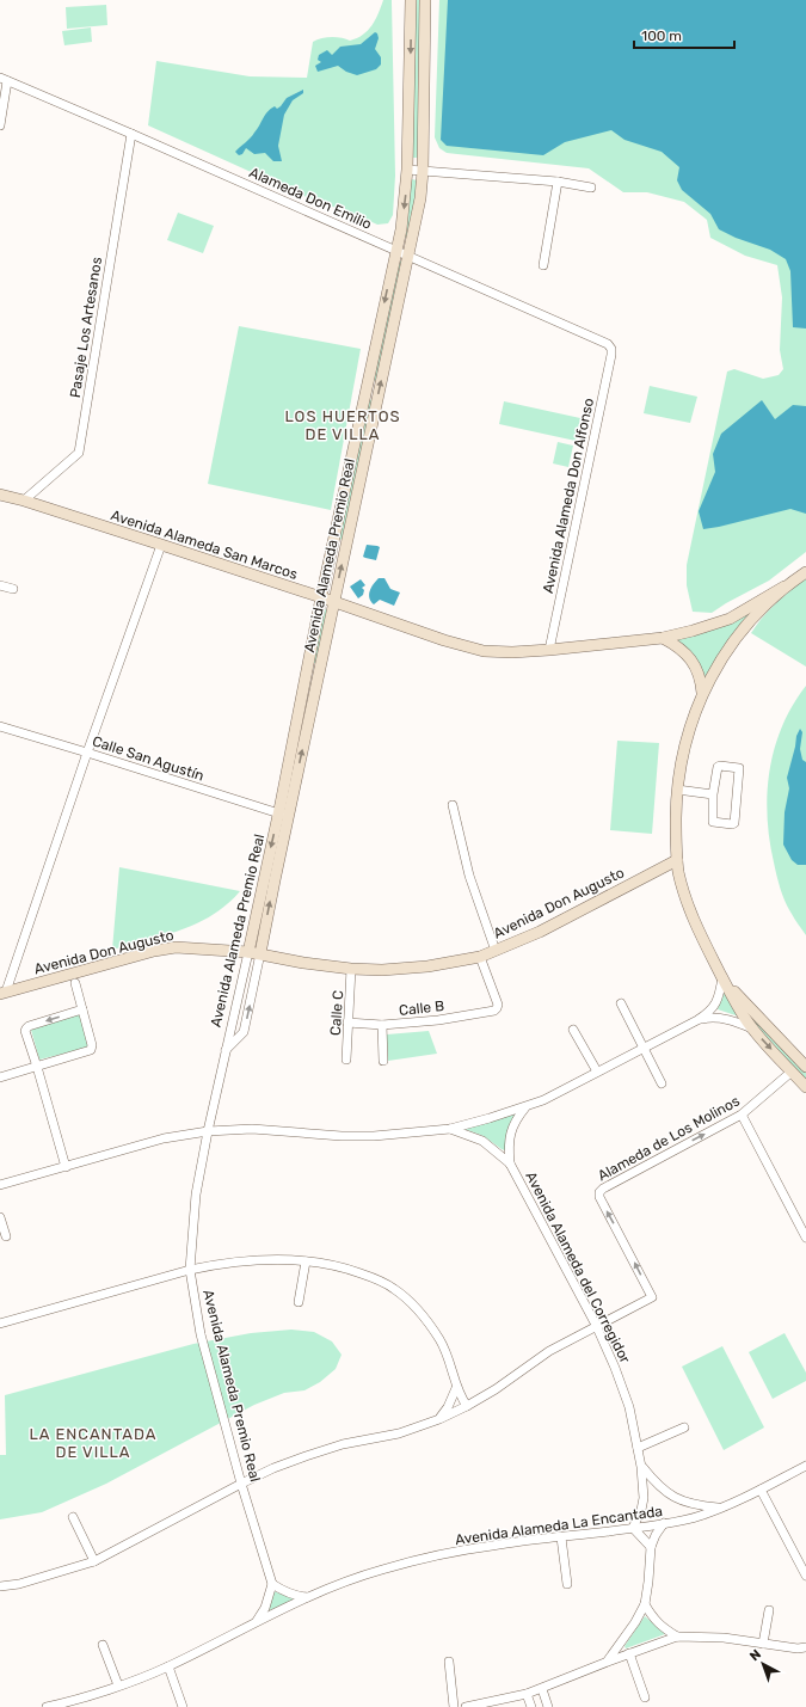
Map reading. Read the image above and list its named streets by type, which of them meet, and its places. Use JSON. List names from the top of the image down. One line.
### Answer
{"streets":{"street":["Alameda Don Emilio","Pasaje Los Artesanos","Avenida Alameda Don Alfonso","Avenida Alameda San Marcos","Avenida Alameda Premio Real","Calle San Agustín","Avenida Don Augusto","Calle B","Calle C","Alameda de Los Molinos","Avenida Alameda del Corregidor","Avenida Alameda La Encantada"]},"crossings":[["Alameda Don Emilio","Pasaje Los Artesanos"],["Alameda Don Emilio","Avenida Alameda Don Alfonso"],["Alameda Don Emilio","Avenida Alameda Premio Real"],["Pasaje Los Artesanos","Avenida Alameda San Marcos"],["Avenida Alameda Don Alfonso","Avenida Alameda San Marcos"],["Avenida Alameda San Marcos","Avenida Alameda Premio Real"],["Avenida Alameda Premio Real","Calle San Agustín"],["Avenida Alameda Premio Real","Avenida Don Augusto"],["Avenida Don Augusto","Calle B"],["Avenida Don Augusto","Calle C"],["Calle B","Calle C"],["Alameda de Los Molinos","Avenida Alameda del Corregidor"],["Avenida Alameda del Corregidor","Avenida Alameda La Encantada"]],"districts":["LOS HUERTOS DE VILLA","LA ENCANTADA DE VILLA"],"scale_bar":"100 m","north":"top left"}
